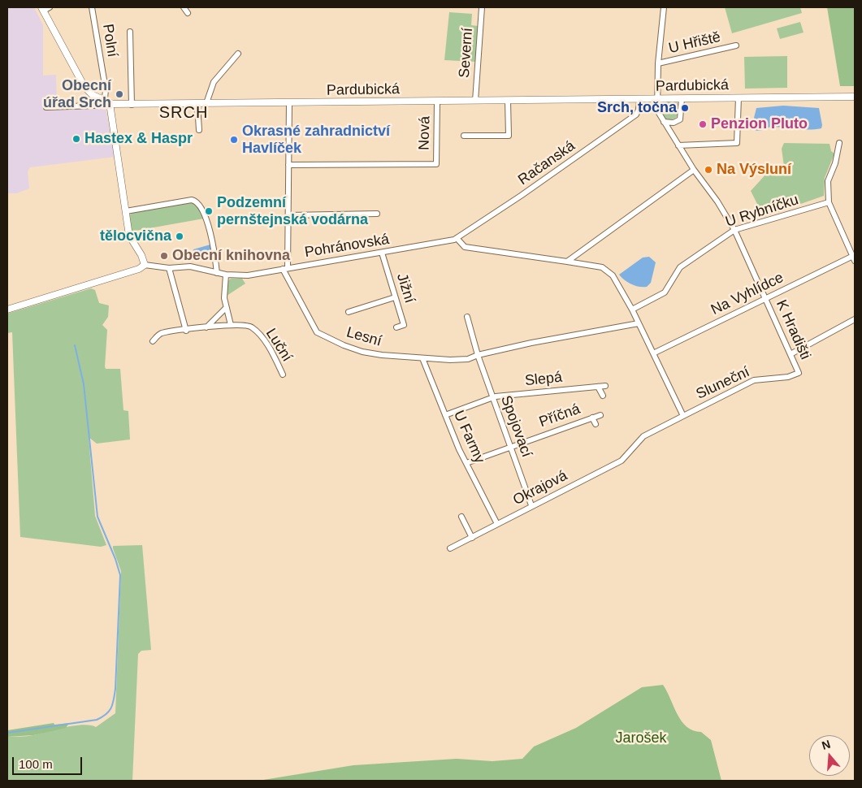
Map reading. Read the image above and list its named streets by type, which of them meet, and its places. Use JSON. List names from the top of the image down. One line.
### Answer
{"streets":{"street":["Polní","U Hřiště","Severní","Pardubická","Nová","Račanská","U Rybníčku","Pohránovská","Jižní","Na Vyhlídce","K Hradišti","Lesní","Luční","Slepá","Sluneční","Příčná","Spojovací","U Farmy","Okrajová"]},"crossings":[["Polní","Pardubická"],["U Hřiště","Pardubická"],["Severní","Pardubická"],["Pardubická","Nová"],["Pardubická","Račanská"],["Račanská","Pohránovská"],["U Rybníčku","K Hradišti"],["Pohránovská","Jižní"],["Pohránovská","Lesní"],["Na Vyhlídce","K Hradišti"],["K Hradišti","Sluneční"],["Lesní","Spojovací"],["Lesní","U Farmy"],["Slepá","Spojovací"],["Slepá","U Farmy"],["Sluneční","Okrajová"],["Příčná","Spojovací"],["Příčná","U Farmy"],["Spojovací","Okrajová"],["U Farmy","Okrajová"]],"districts":["SRCH"],"parks":["Jarošek"],"places":["Obecní úřad Srch","Srch, točna","Penzion Pluto","Hastex & Haspr","Okrasné zahradnictví Havlíček","Na Výsluní","Podzemní pernštejnská vodárna","tělocvična","Obecní knihovna"],"scale_bar":"100 m","north":"top"}
